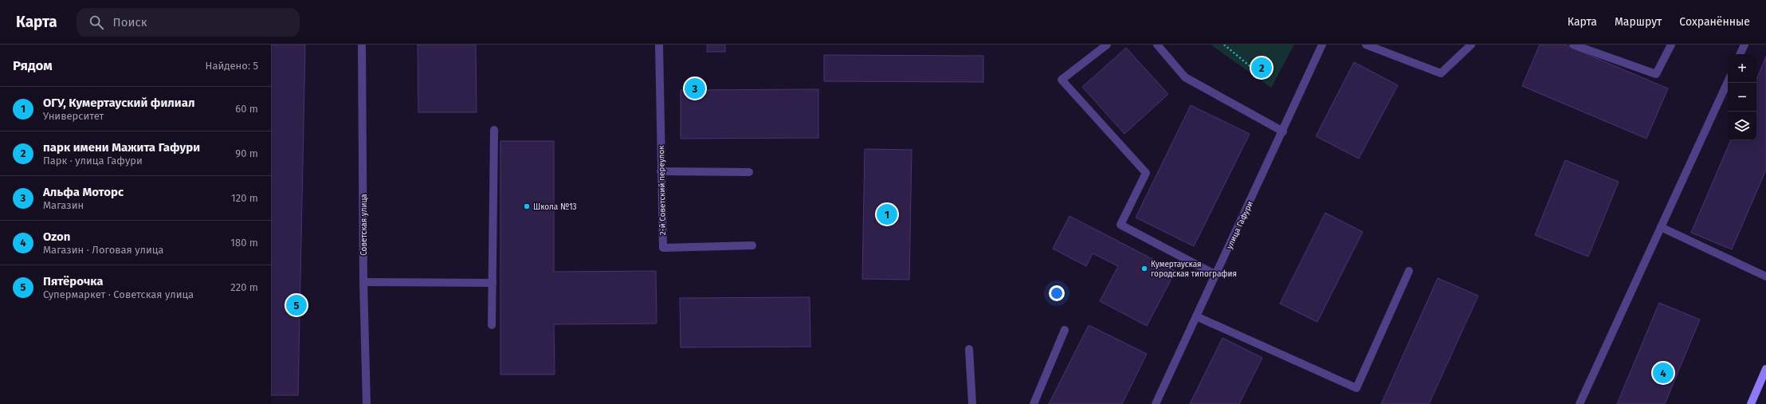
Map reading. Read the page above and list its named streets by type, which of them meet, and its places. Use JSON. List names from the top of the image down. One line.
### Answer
{"streets":{"street":["2-й Советский переулок","Советская улица","улица Гафури"]},"places":["Школа №13","Кумертауская городская типография"],"page":{"header":"Карта","search":"Поиск","nav":["Карта","Маршрут","Сохранённые"],"heading":["Рядом","Найдено: 5"],"map_buttons":["+","−"],"pins":["2","3","1","5","4"],"list":[{"mark":"1","name":"ОГУ, Кумертауский филиал","note":"Университет","value":"60 m"},{"mark":"2","name":"парк имени Мажита Гафури","note":"Парк · улица Гафури","value":"90 m"},{"mark":"3","name":"Альфа Моторс","note":"Магазин","value":"120 m"},{"mark":"4","name":"Ozon","note":"Магазин · Логовая улица","value":"180 m"},{"mark":"5","name":"Пятёрочка","note":"Супермаркет · Советская улица","value":"220 m"}]}}
